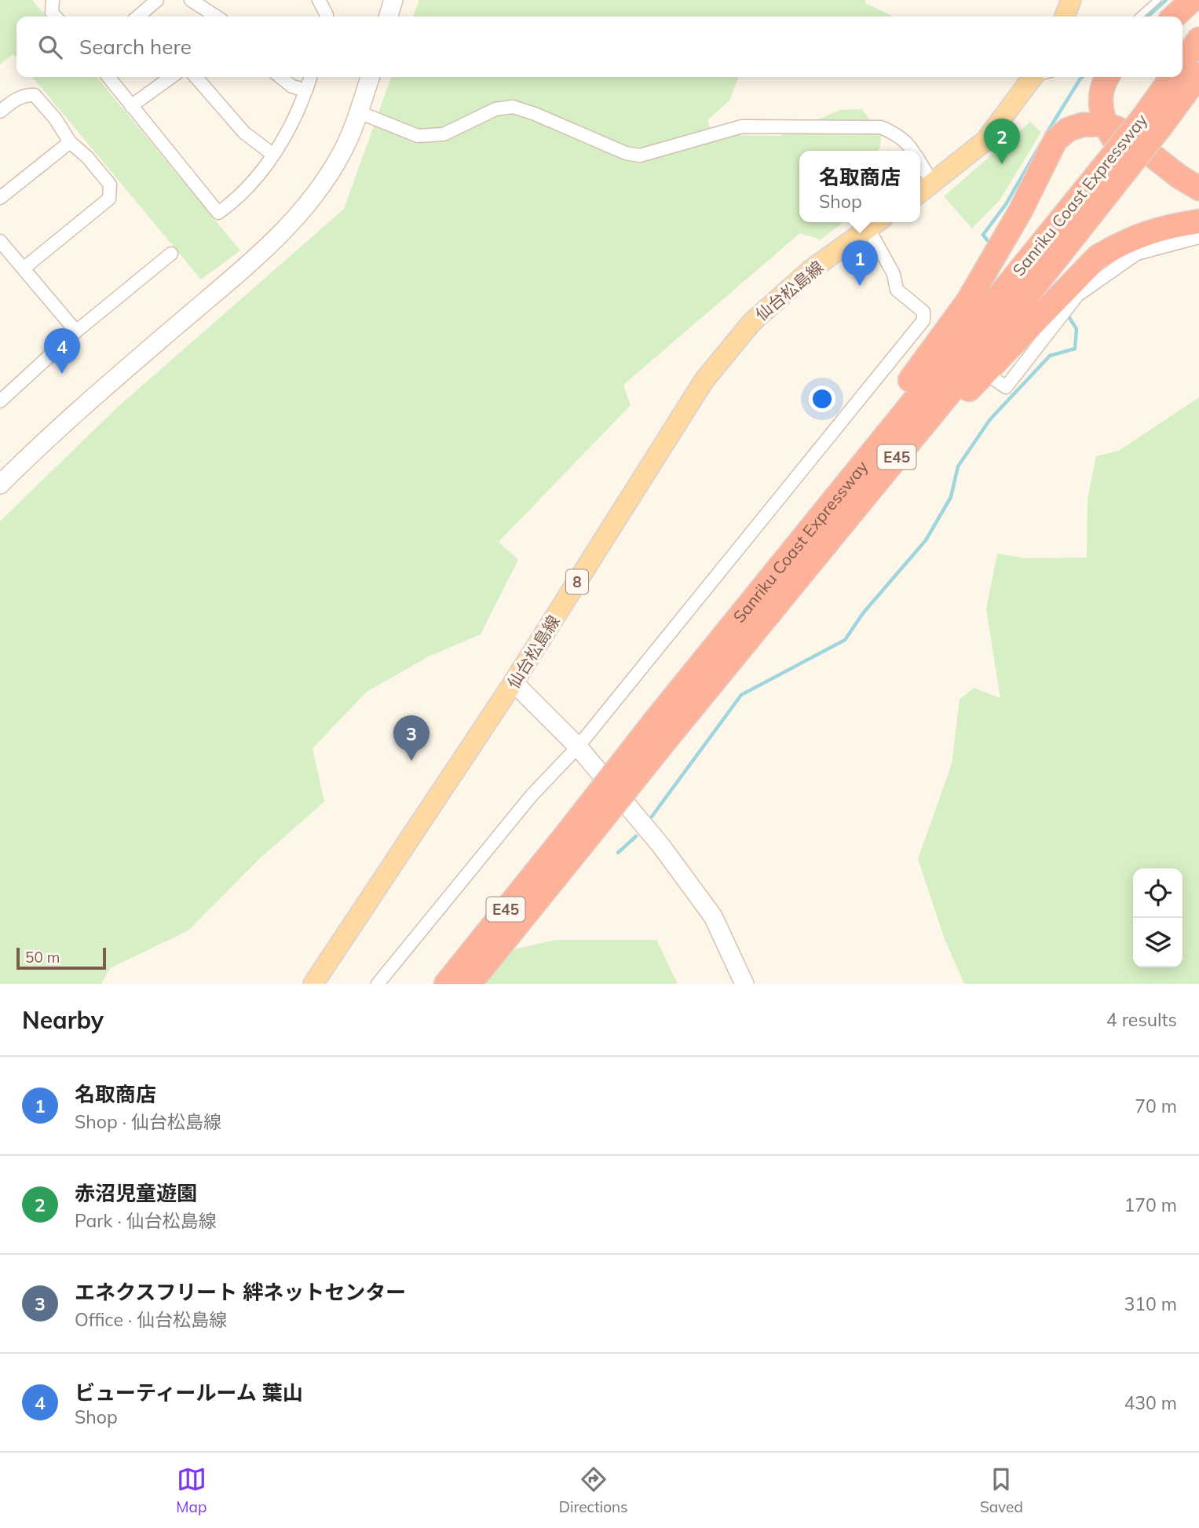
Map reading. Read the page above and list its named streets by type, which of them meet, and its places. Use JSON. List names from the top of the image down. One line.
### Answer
{"streets":{"highway":["Sanriku Coast Expressway","E45"],"main road":["仙台松島線","8"]},"scale_bar":"50 m","page":{"search":"Search here","pins":["2","1","4","3"],"popup":["名取商店","Shop"],"scale":"50 m","heading":["Nearby","4 results"],"list":[{"mark":"1","name":"名取商店","note":"Shop · 仙台松島線","value":"70 m"},{"mark":"2","name":"赤沼児童遊園","note":"Park · 仙台松島線","value":"170 m"},{"mark":"3","name":"エネクスフリート 絆ネットセンター","note":"Office · 仙台松島線","value":"310 m"},{"mark":"4","name":"ビューティールーム 葉山","note":"Shop","value":"430 m"}],"nav":["Map","Directions","Saved"]}}
